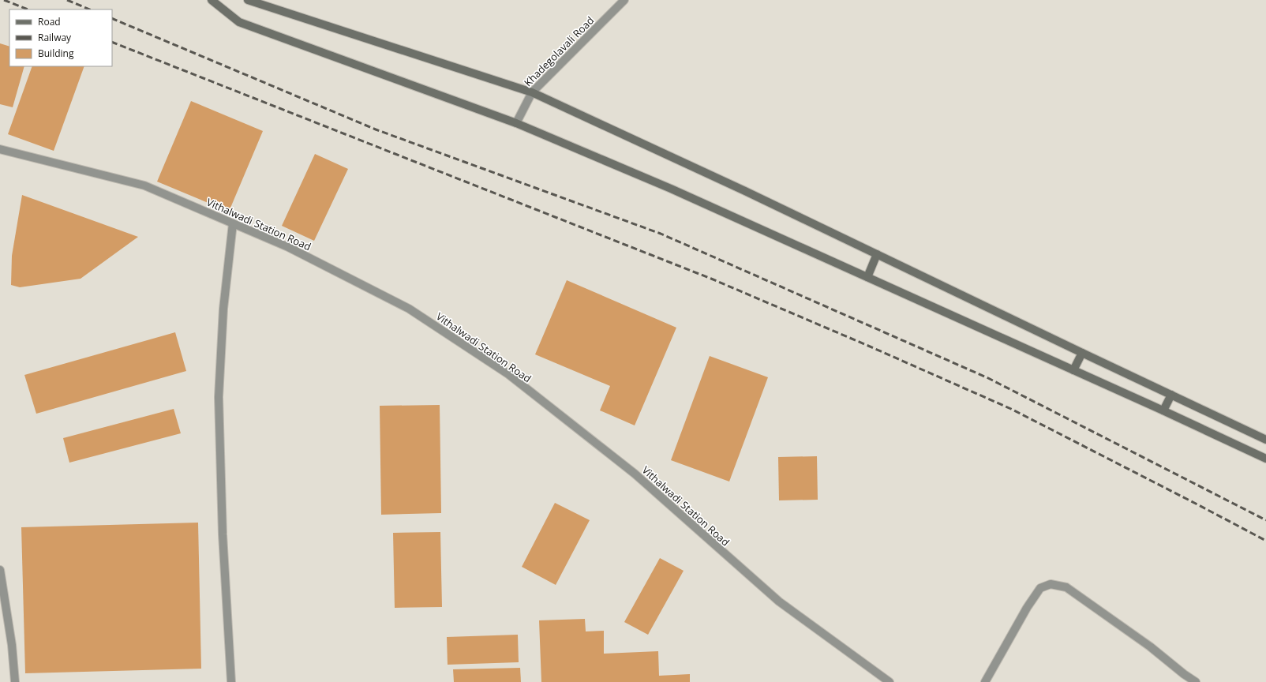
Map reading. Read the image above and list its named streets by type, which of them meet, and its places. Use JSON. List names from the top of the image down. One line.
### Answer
{"streets":{"street":["Khadegolavali Road","Vithalwadi Station Road"]},"legend":["Road","Railway","Building"]}
